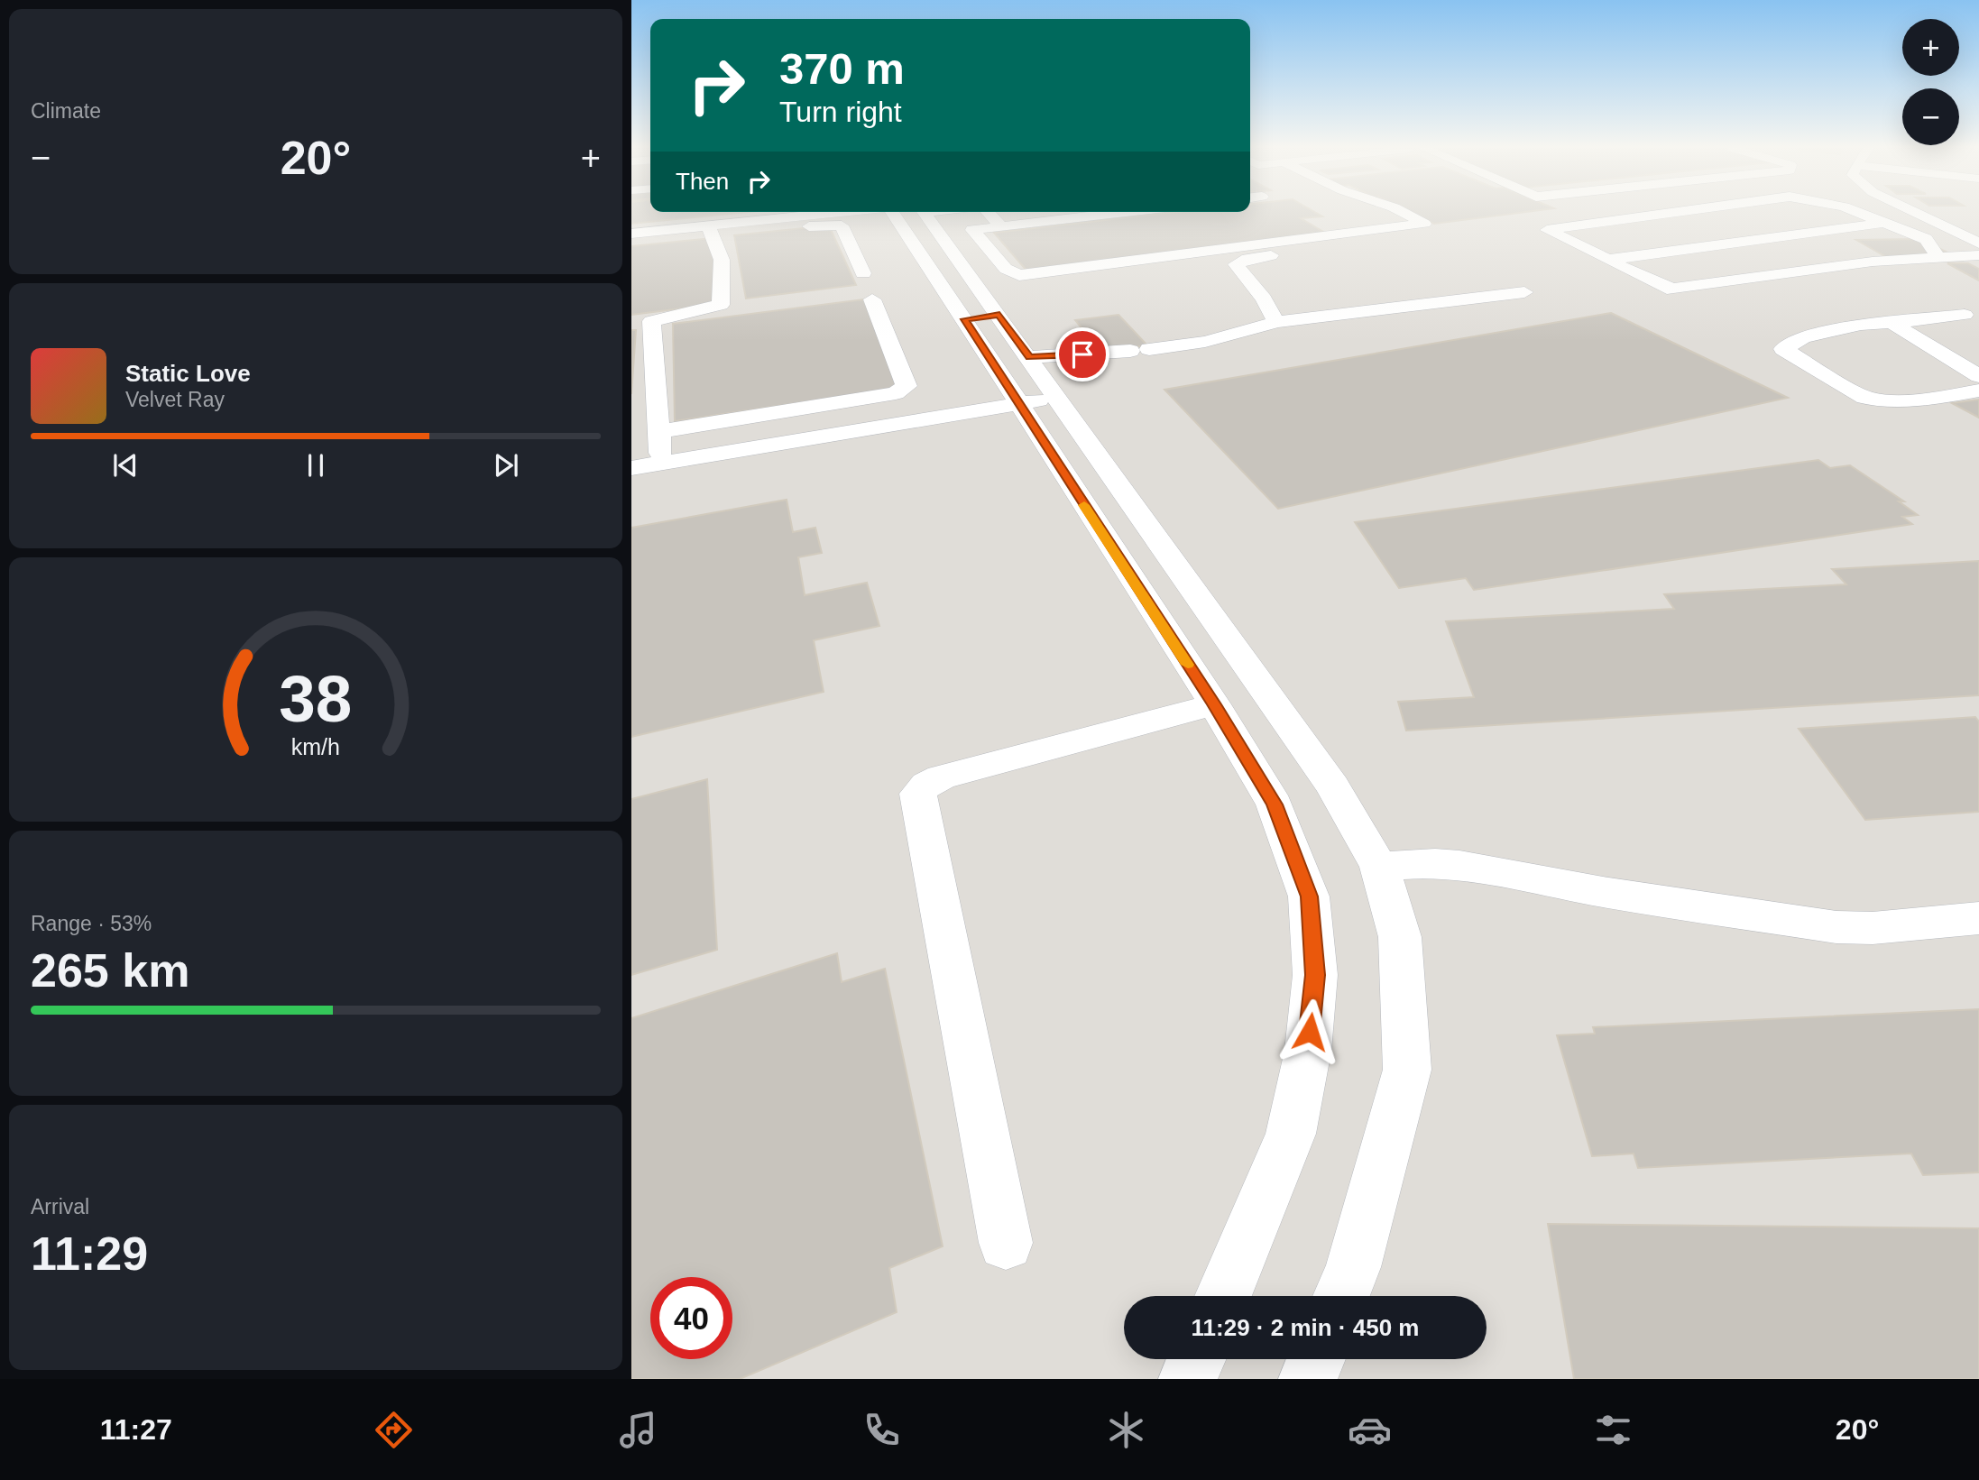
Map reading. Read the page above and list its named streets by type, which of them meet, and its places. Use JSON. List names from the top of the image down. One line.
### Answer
{"page":{"tile":["Climate",["Range · 53%","265 km"],["Arrival","11:29"]],"map_buttons":["+","−"],"turn":["370 m","Turn right"],"heat":["−","20°","+"],"then":"Then","song":["Static Love","Velvet Ray"],"limit":"40","trip":"11:29 · 2 min · 450 m","tabs":["11:27","20°"],"gauge":["38","km/h"]}}
